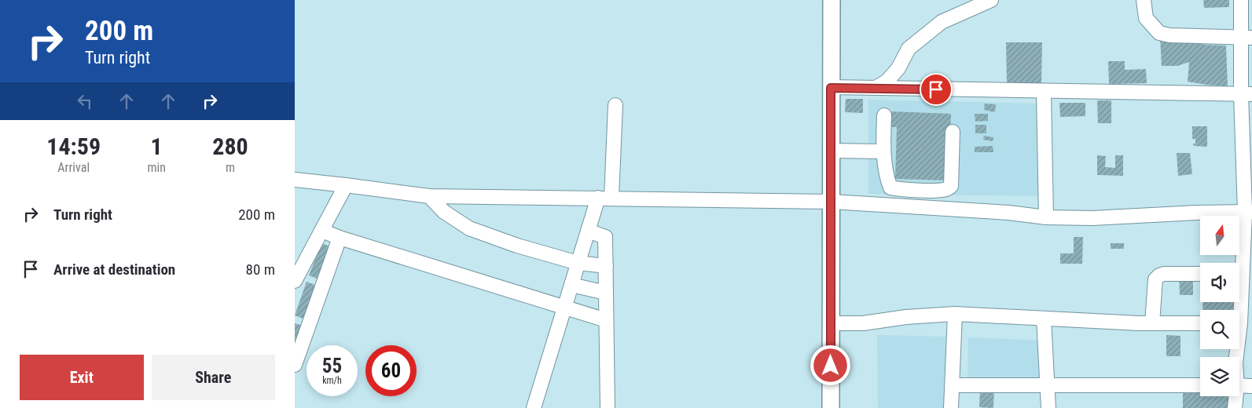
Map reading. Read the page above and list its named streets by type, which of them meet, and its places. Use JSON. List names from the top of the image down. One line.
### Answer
{"north":"top","page":{"turn":["200 m","Turn right"],"eta":["14:59","Arrival","1","min","280","m"],"list":[{"name":"Turn right","value":"200 m"},{"name":"Arrive at destination","value":"80 m"}],"speed":"55 km/h","limit":"60","buttons":["Exit","Share"]}}
